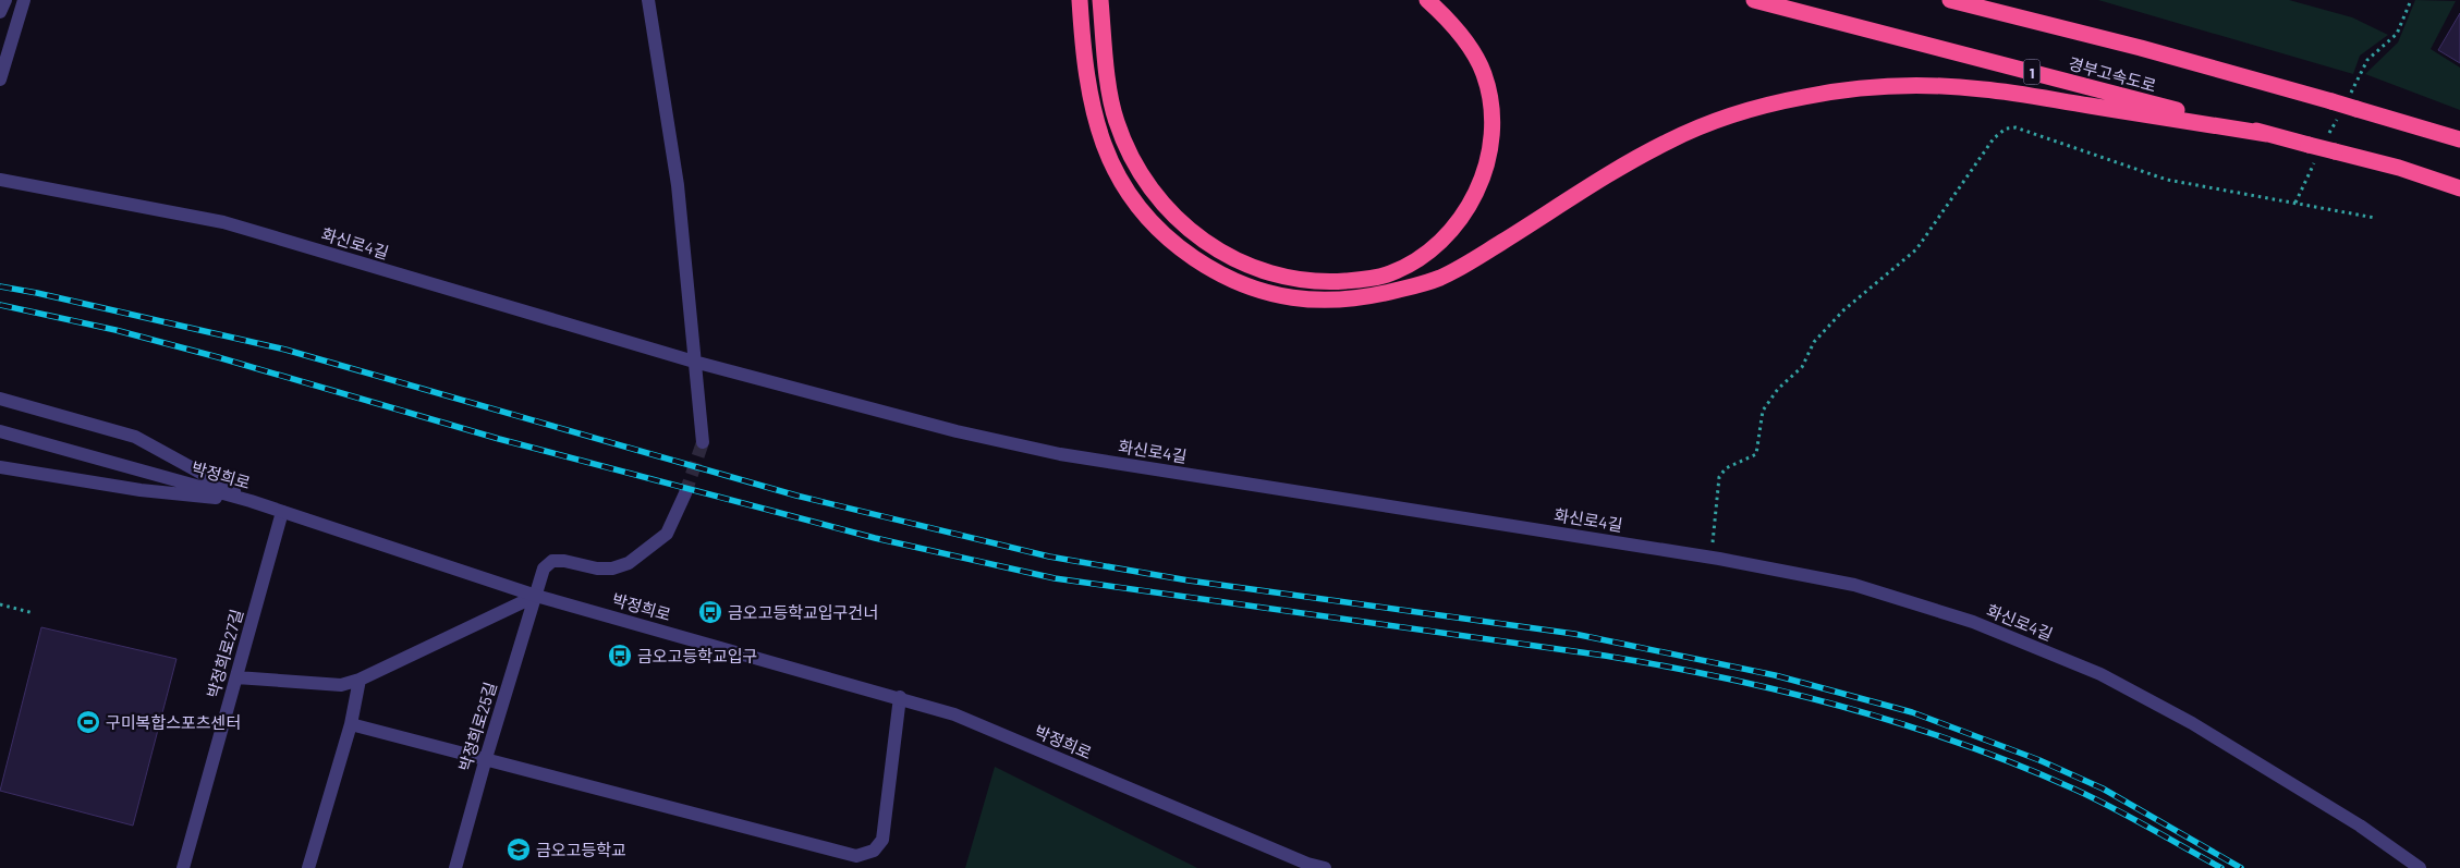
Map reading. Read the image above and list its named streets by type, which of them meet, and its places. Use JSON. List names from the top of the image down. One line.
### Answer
{"streets":{"highway":["1","경부고속도로"],"street":["화신로4길","박정희로","박정희로27길","박정희로25길"]},"crossings":[["박정희로","박정희로27길"],["박정희로","박정희로25길"]],"places":{"bus stop":["금오고등학교입구건너","금오고등학교입구"],"sports":["구미복합스포츠센터"],"school or university":["금오고등학교"]}}
